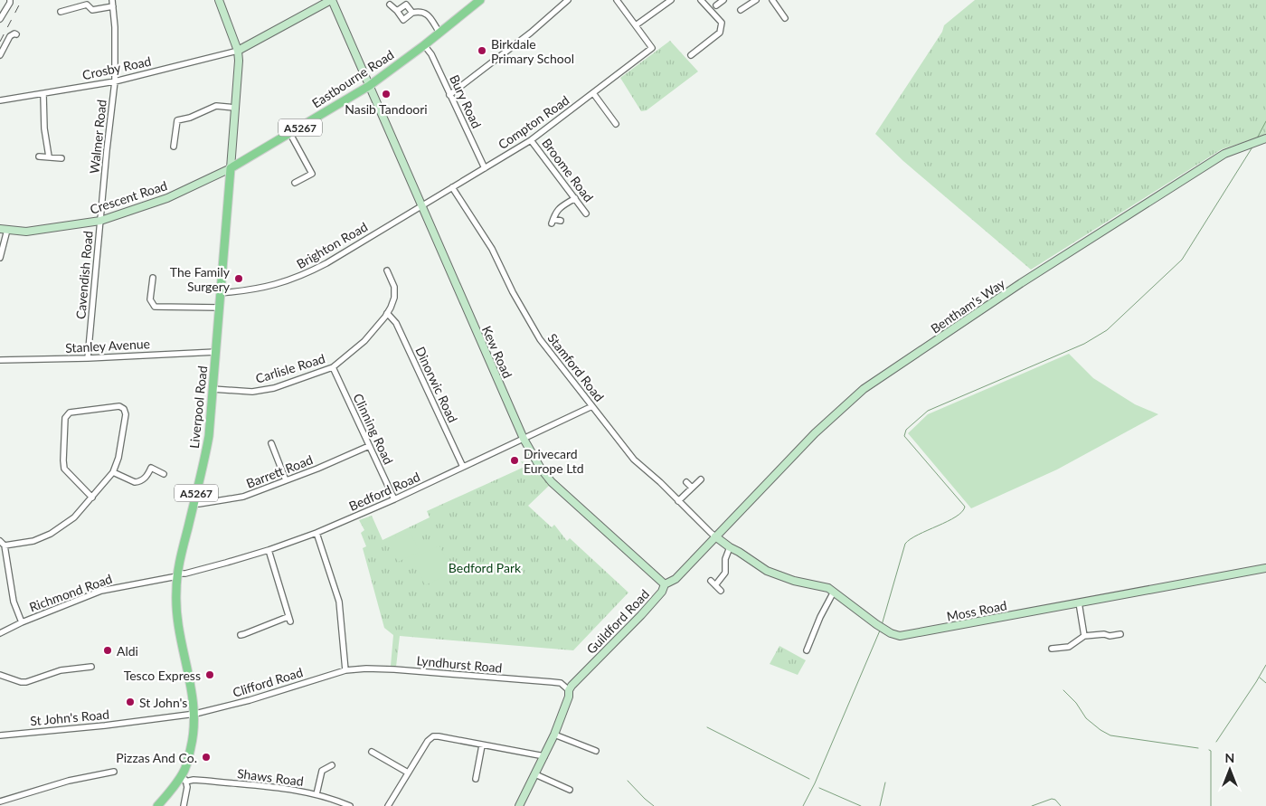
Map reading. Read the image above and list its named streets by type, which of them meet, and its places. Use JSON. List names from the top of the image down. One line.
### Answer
{"streets":{"main road":["Eastbourne Road","A5267","Crescent Road","Bentham's Way","Kew Road","Liverpool Road","Moss Road","Guildford Road"],"street":["Crosby Road","Bury Road","Compton Road","Walmer Road","Broome Road","Brighton Road","Cavendish Road","Stanley Avenue","Stamford Road","Carlisle Road","Dinorwic Road","Clinning Road","Barrett Road","Bedford Road","Richmond Road","Lyndhurst Road","Clifford Road","St John's Road","Shaws Road"]},"crossings":[["Crosby Road","Walmer Road"],["Crosby Road","Liverpool Road"],["Eastbourne Road","Bury Road"],["Eastbourne Road","Crescent Road"],["Eastbourne Road","Kew Road"],["Eastbourne Road","Liverpool Road"],["Bury Road","Compton Road"],["Compton Road","Broome Road"],["Compton Road","Brighton Road"],["Compton Road","Kew Road"],["Compton Road","Stamford Road"],["Walmer Road","Crescent Road"],["Walmer Road","Cavendish Road"],["Crescent Road","Cavendish Road"],["Crescent Road","Liverpool Road"],["Brighton Road","Kew Road"],["Brighton Road","Liverpool Road"],["Cavendish Road","Stanley Avenue"],["Bentham's Way","Stamford Road"],["Bentham's Way","Moss Road"],["Bentham's Way","Guildford Road"],["Stanley Avenue","Liverpool Road"],["Kew Road","Bedford Road"],["Kew Road","Guildford Road"],["Stamford Road","Bedford Road"],["Stamford Road","Moss Road"],["Stamford Road","Guildford Road"],["Carlisle Road","Dinorwic Road"],["Carlisle Road","Liverpool Road"],["Carlisle Road","Clinning Road"],["Dinorwic Road","Bedford Road"],["Liverpool Road","Barrett Road"],["Liverpool Road","Bedford Road"],["Liverpool Road","Richmond Road"],["Liverpool Road","Clifford Road"],["Liverpool Road","St John's Road"],["Clinning Road","Barrett Road"],["Clinning Road","Bedford Road"],["Bedford Road","Richmond Road"],["Moss Road","Guildford Road"],["Guildford Road","Lyndhurst Road"],["Lyndhurst Road","Clifford Road"],["Clifford Road","St John's Road"]],"parks":["Bedford Park"],"places":["Birkdale Primary School","Nasib Tandoori","The Family Surgery","Drivecard Europe Ltd","Aldi","Tesco Express","St John's","Pizzas And Co."],"north":"top"}
